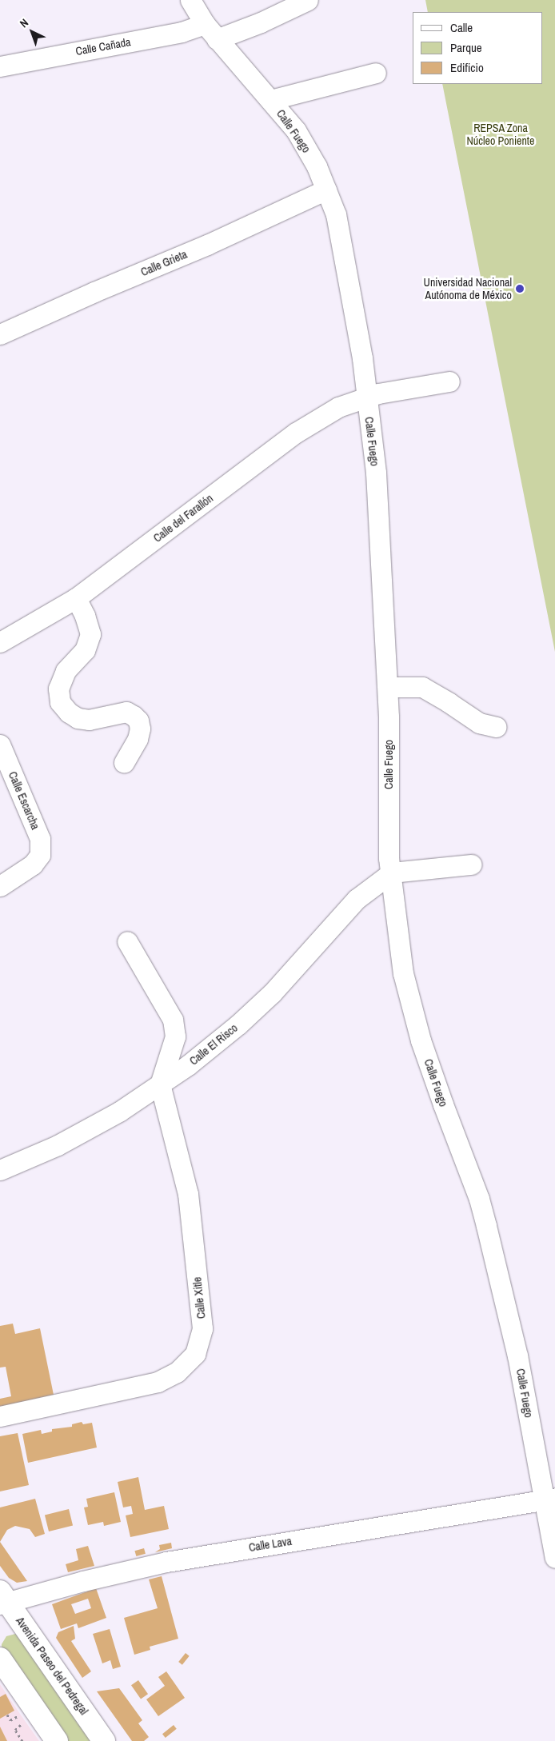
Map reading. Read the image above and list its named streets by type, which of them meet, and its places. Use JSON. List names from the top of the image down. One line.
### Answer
{"streets":{"main road":["Avenida Paseo del Pedregal"],"street":["Calle Cañada","Calle Fuego","Calle Grieta","Calle del Farallón","Calle Escarcha","Calle El Risco","Calle Xitle","Calle Lava"]},"crossings":[["Calle Cañada","Calle Fuego"],["Calle Fuego","Calle Grieta"],["Calle Fuego","Calle del Farallón"],["Calle Fuego","Calle El Risco"],["Calle Fuego","Calle Lava"],["Calle El Risco","Calle Xitle"],["Calle Lava","Avenida Paseo del Pedregal"]],"parks":["REPSA Zona Núcleo Poniente"],"places":["Universidad Nacional Autónoma de México"],"legend":["Calle","Parque","Edificio"],"north":"top left"}
